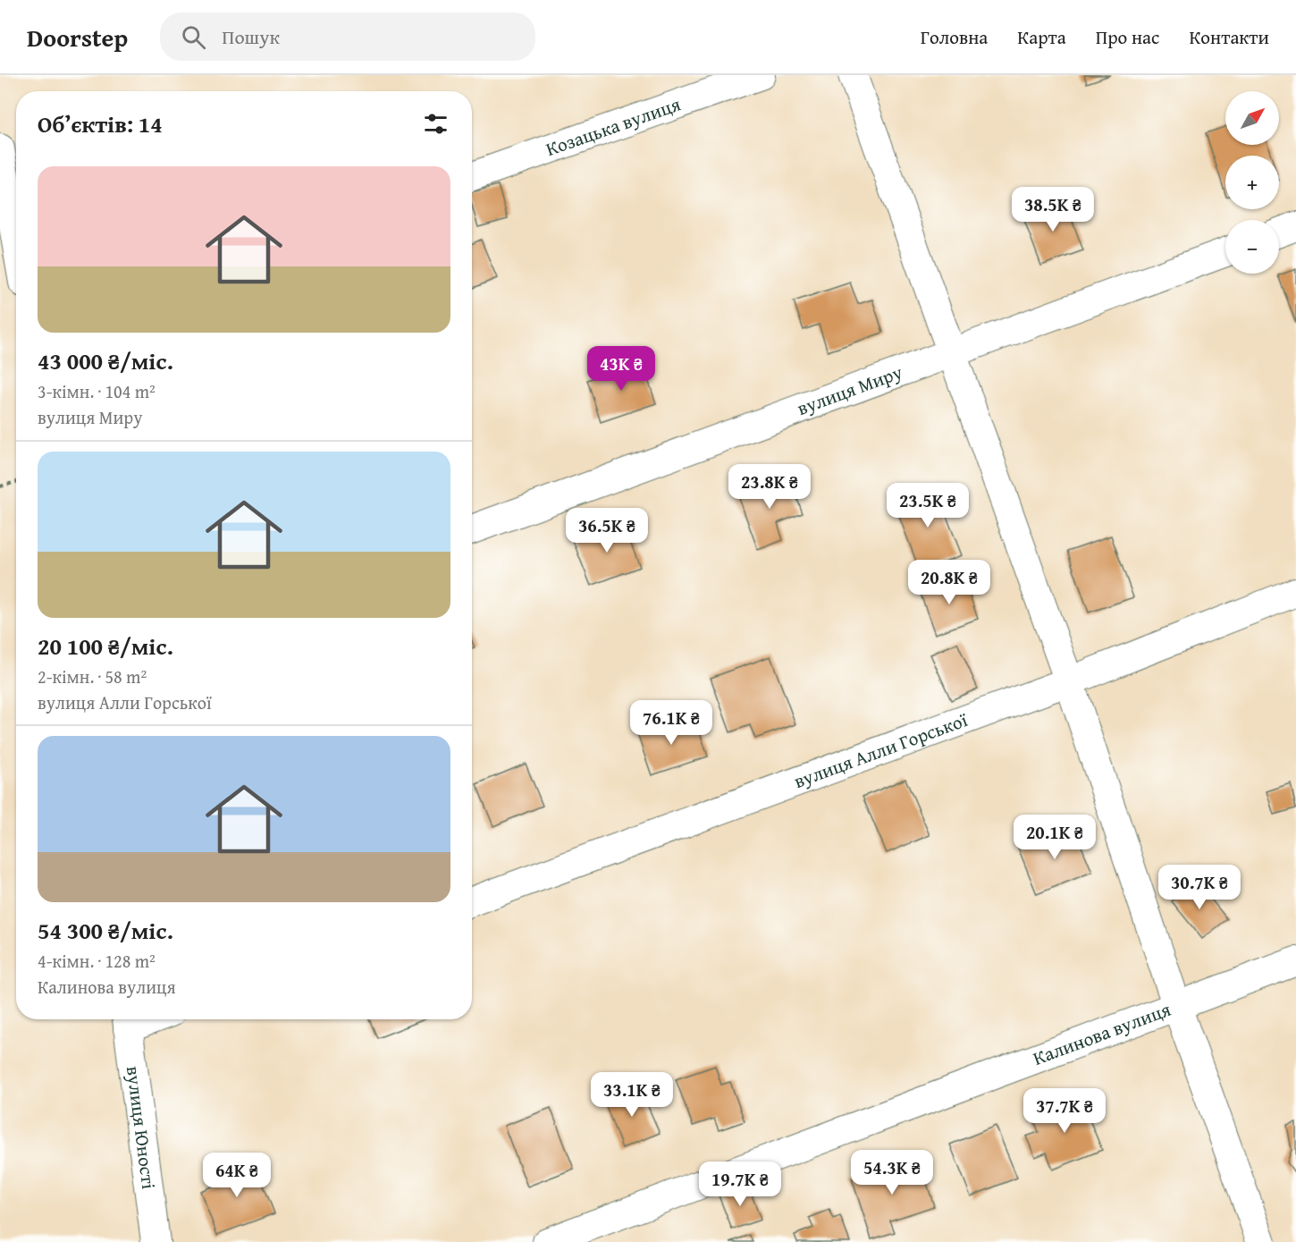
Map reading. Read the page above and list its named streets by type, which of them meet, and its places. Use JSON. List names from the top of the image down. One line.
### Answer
{"streets":{"street":["Козацька вулиця","вулиця Миру","вулиця Алли Горської","Калинова вулиця","вулиця Юності"]},"north":"top right","page":{"header":"Doorstep","search":"Пошук","nav":["Головна","Карта","Про нас","Контакти"],"map_buttons":["+","−"],"heading":"Об’єктів: 14","list":[{"name":"43 000 ₴/міс.","note":"3-кімн. · 104 m² · вулиця Миру"},{"name":"20 100 ₴/міс.","note":"2-кімн. · 58 m² · вулиця Алли Горської"},{"name":"54 300 ₴/міс.","note":"4-кімн. · 128 m² · Калинова вулиця"}],"price":["38.5K ₴","43K ₴","23.8K ₴","23.5K ₴","36.5K ₴","20.8K ₴","76.1K ₴","20.1K ₴","30.7K ₴","33.1K ₴","37.7K ₴","54.3K ₴","64K ₴","19.7K ₴"]}}
